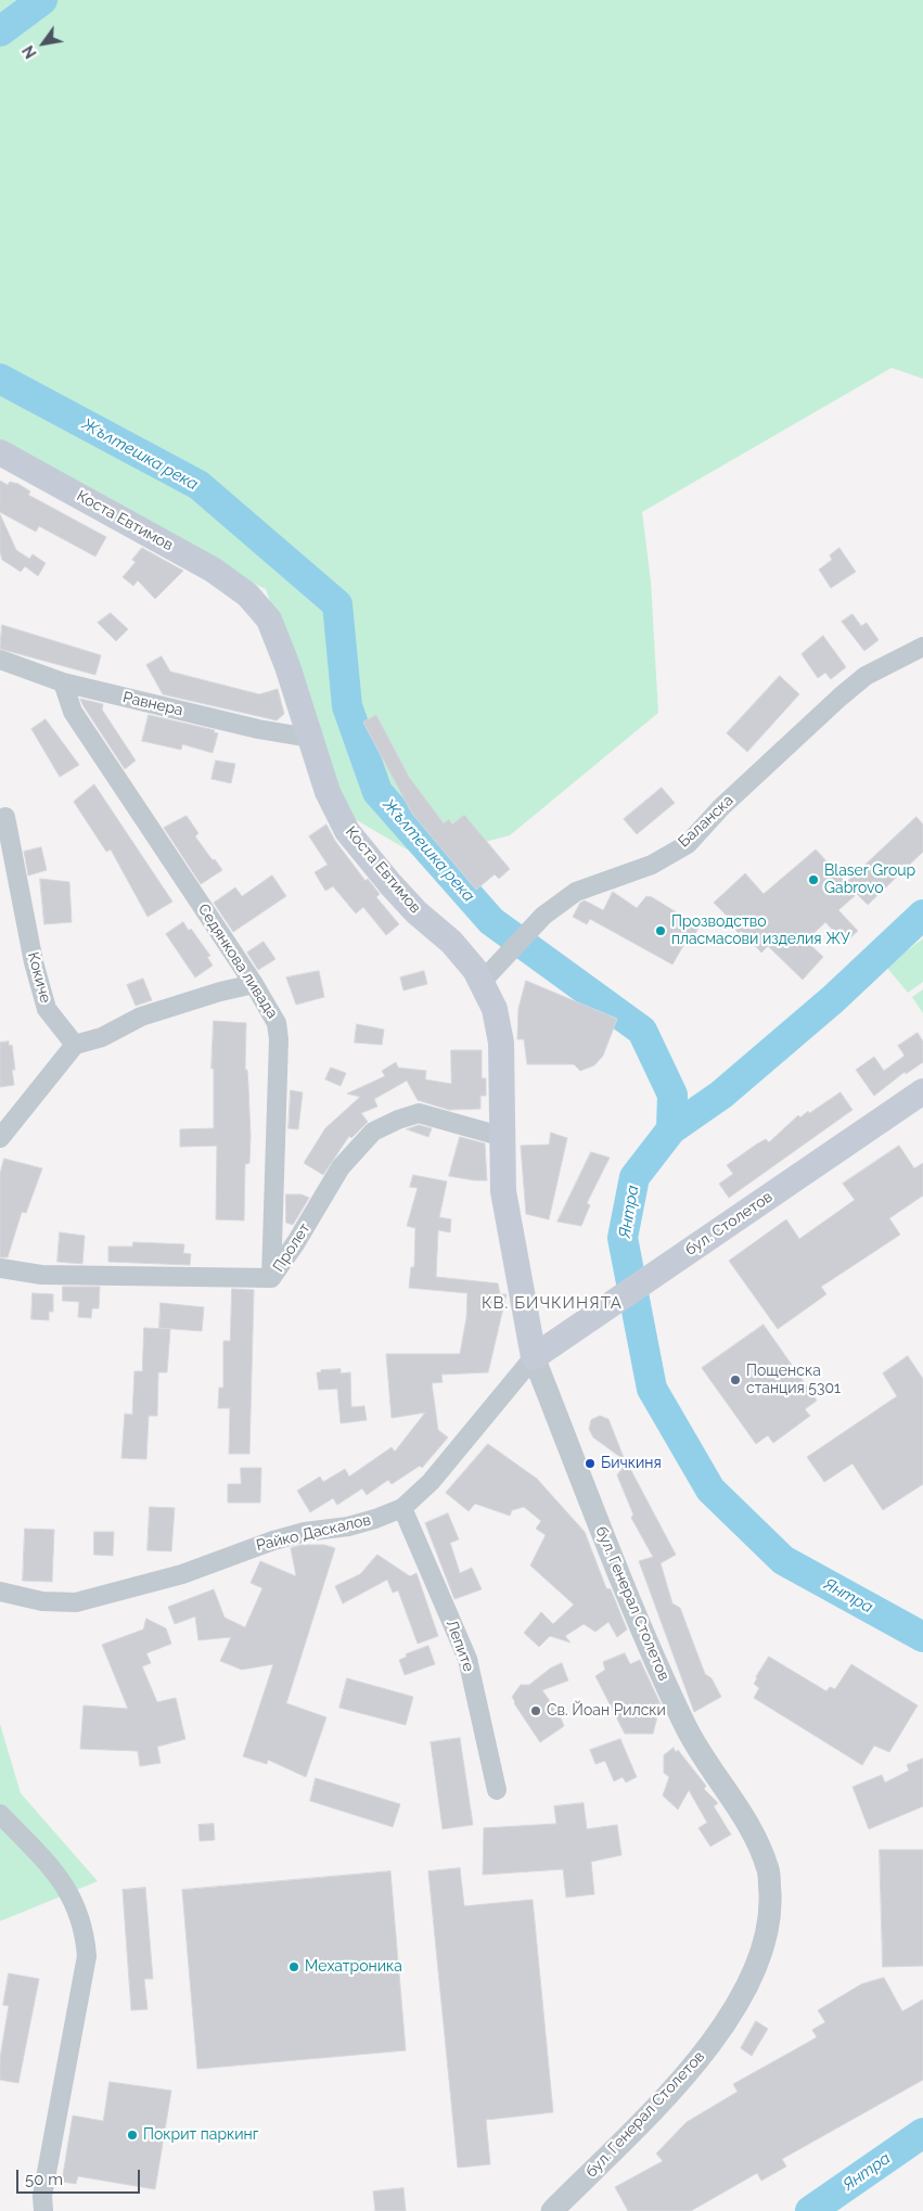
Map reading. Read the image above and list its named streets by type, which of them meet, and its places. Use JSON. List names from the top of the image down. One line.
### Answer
{"streets":{"main road":["Коста Евтимов","бул. Столетов"],"street":["Равнера","Баланска","Седянкова ливада","Кокиче","Пролет","Райко Даскалов","бул. Генерал Столетов","Лепите"]},"crossings":[["Коста Евтимов","Равнера"],["Коста Евтимов","Баланска"],["Коста Евтимов","бул. Столетов"],["Коста Евтимов","Пролет"],["Коста Евтимов","Райко Даскалов"],["Коста Евтимов","бул. Генерал Столетов"],["Равнера","Седянкова ливада"],["Седянкова ливада","Пролет"],["бул. Столетов","Райко Даскалов"],["бул. Столетов","бул. Генерал Столетов"],["Райко Даскалов","бул. Генерал Столетов"],["Райко Даскалов","Лепите"]],"districts":["КВ. БИЧКИНЯТА"],"water":["Жълтешка река","Янтра"],"places":["Blaser Group Gabrovo","Прозводство пласмасови изделия ЖУ","Пощенска станция 5301","Бичкиня","Св. Йоан Рилски","Мехатроника","Покрит паркинг"],"scale_bar":"50 m","north":"bottom left"}
